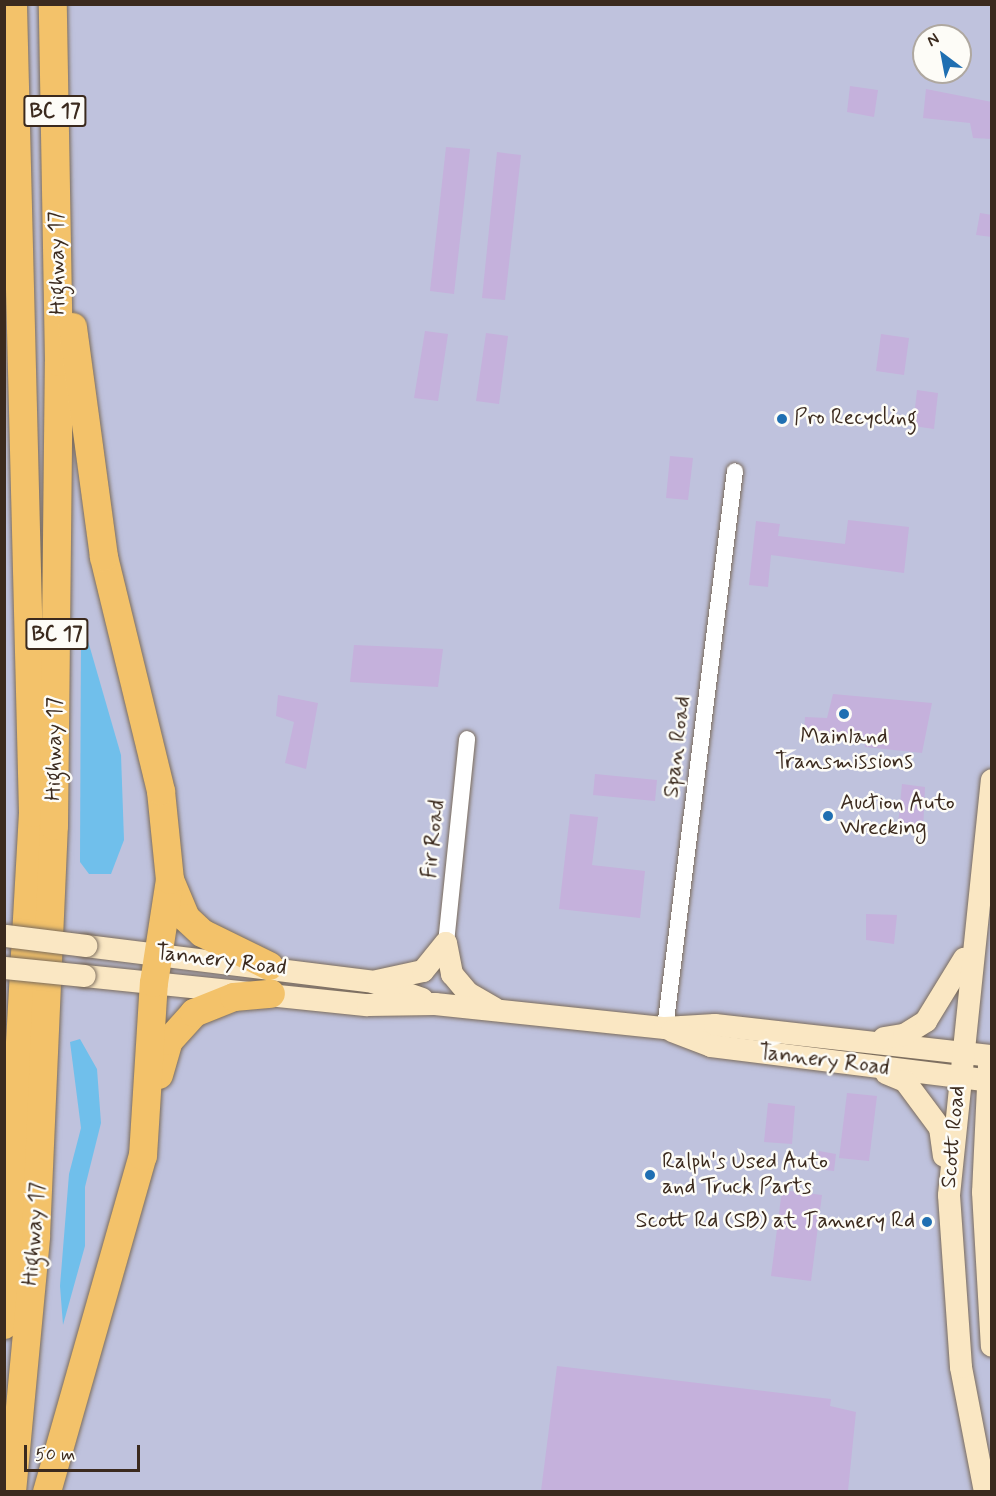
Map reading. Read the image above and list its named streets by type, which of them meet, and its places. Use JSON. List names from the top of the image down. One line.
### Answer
{"streets":{"highway":["BC 17","Highway 17"],"main road":["Tannery Road","Scott Road"],"street":["Span Road","Fir Road"]},"crossings":[["Span Road","Tannery Road"],["Tannery Road","Scott Road"]],"places":["Pro Recycling","Mainland Transmissions","Auction Auto Wrecking","Ralph's Used Auto and Truck Parts","Scott Rd (SB) at Tannery Rd"],"scale_bar":"50 m","north":"top left"}
